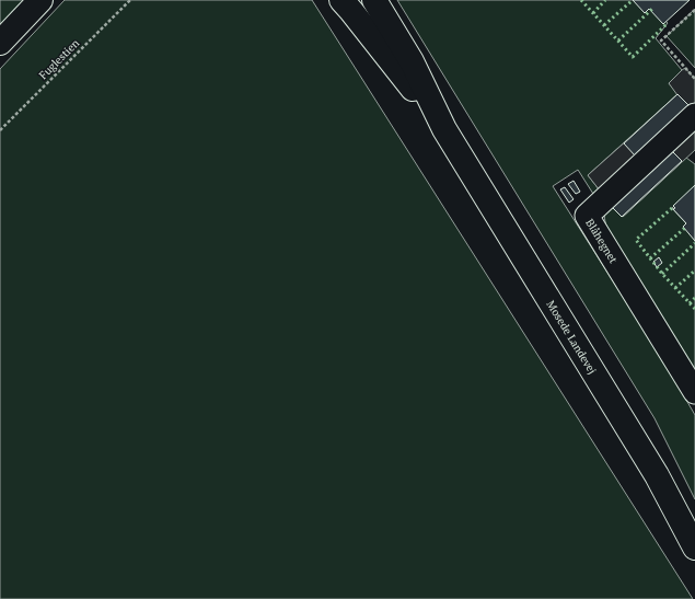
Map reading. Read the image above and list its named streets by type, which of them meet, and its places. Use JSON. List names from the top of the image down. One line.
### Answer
{"streets":{"main road":["Mosede Landevej"],"street":["Blåhegnet"],"path":["Fuglestien"]}}
